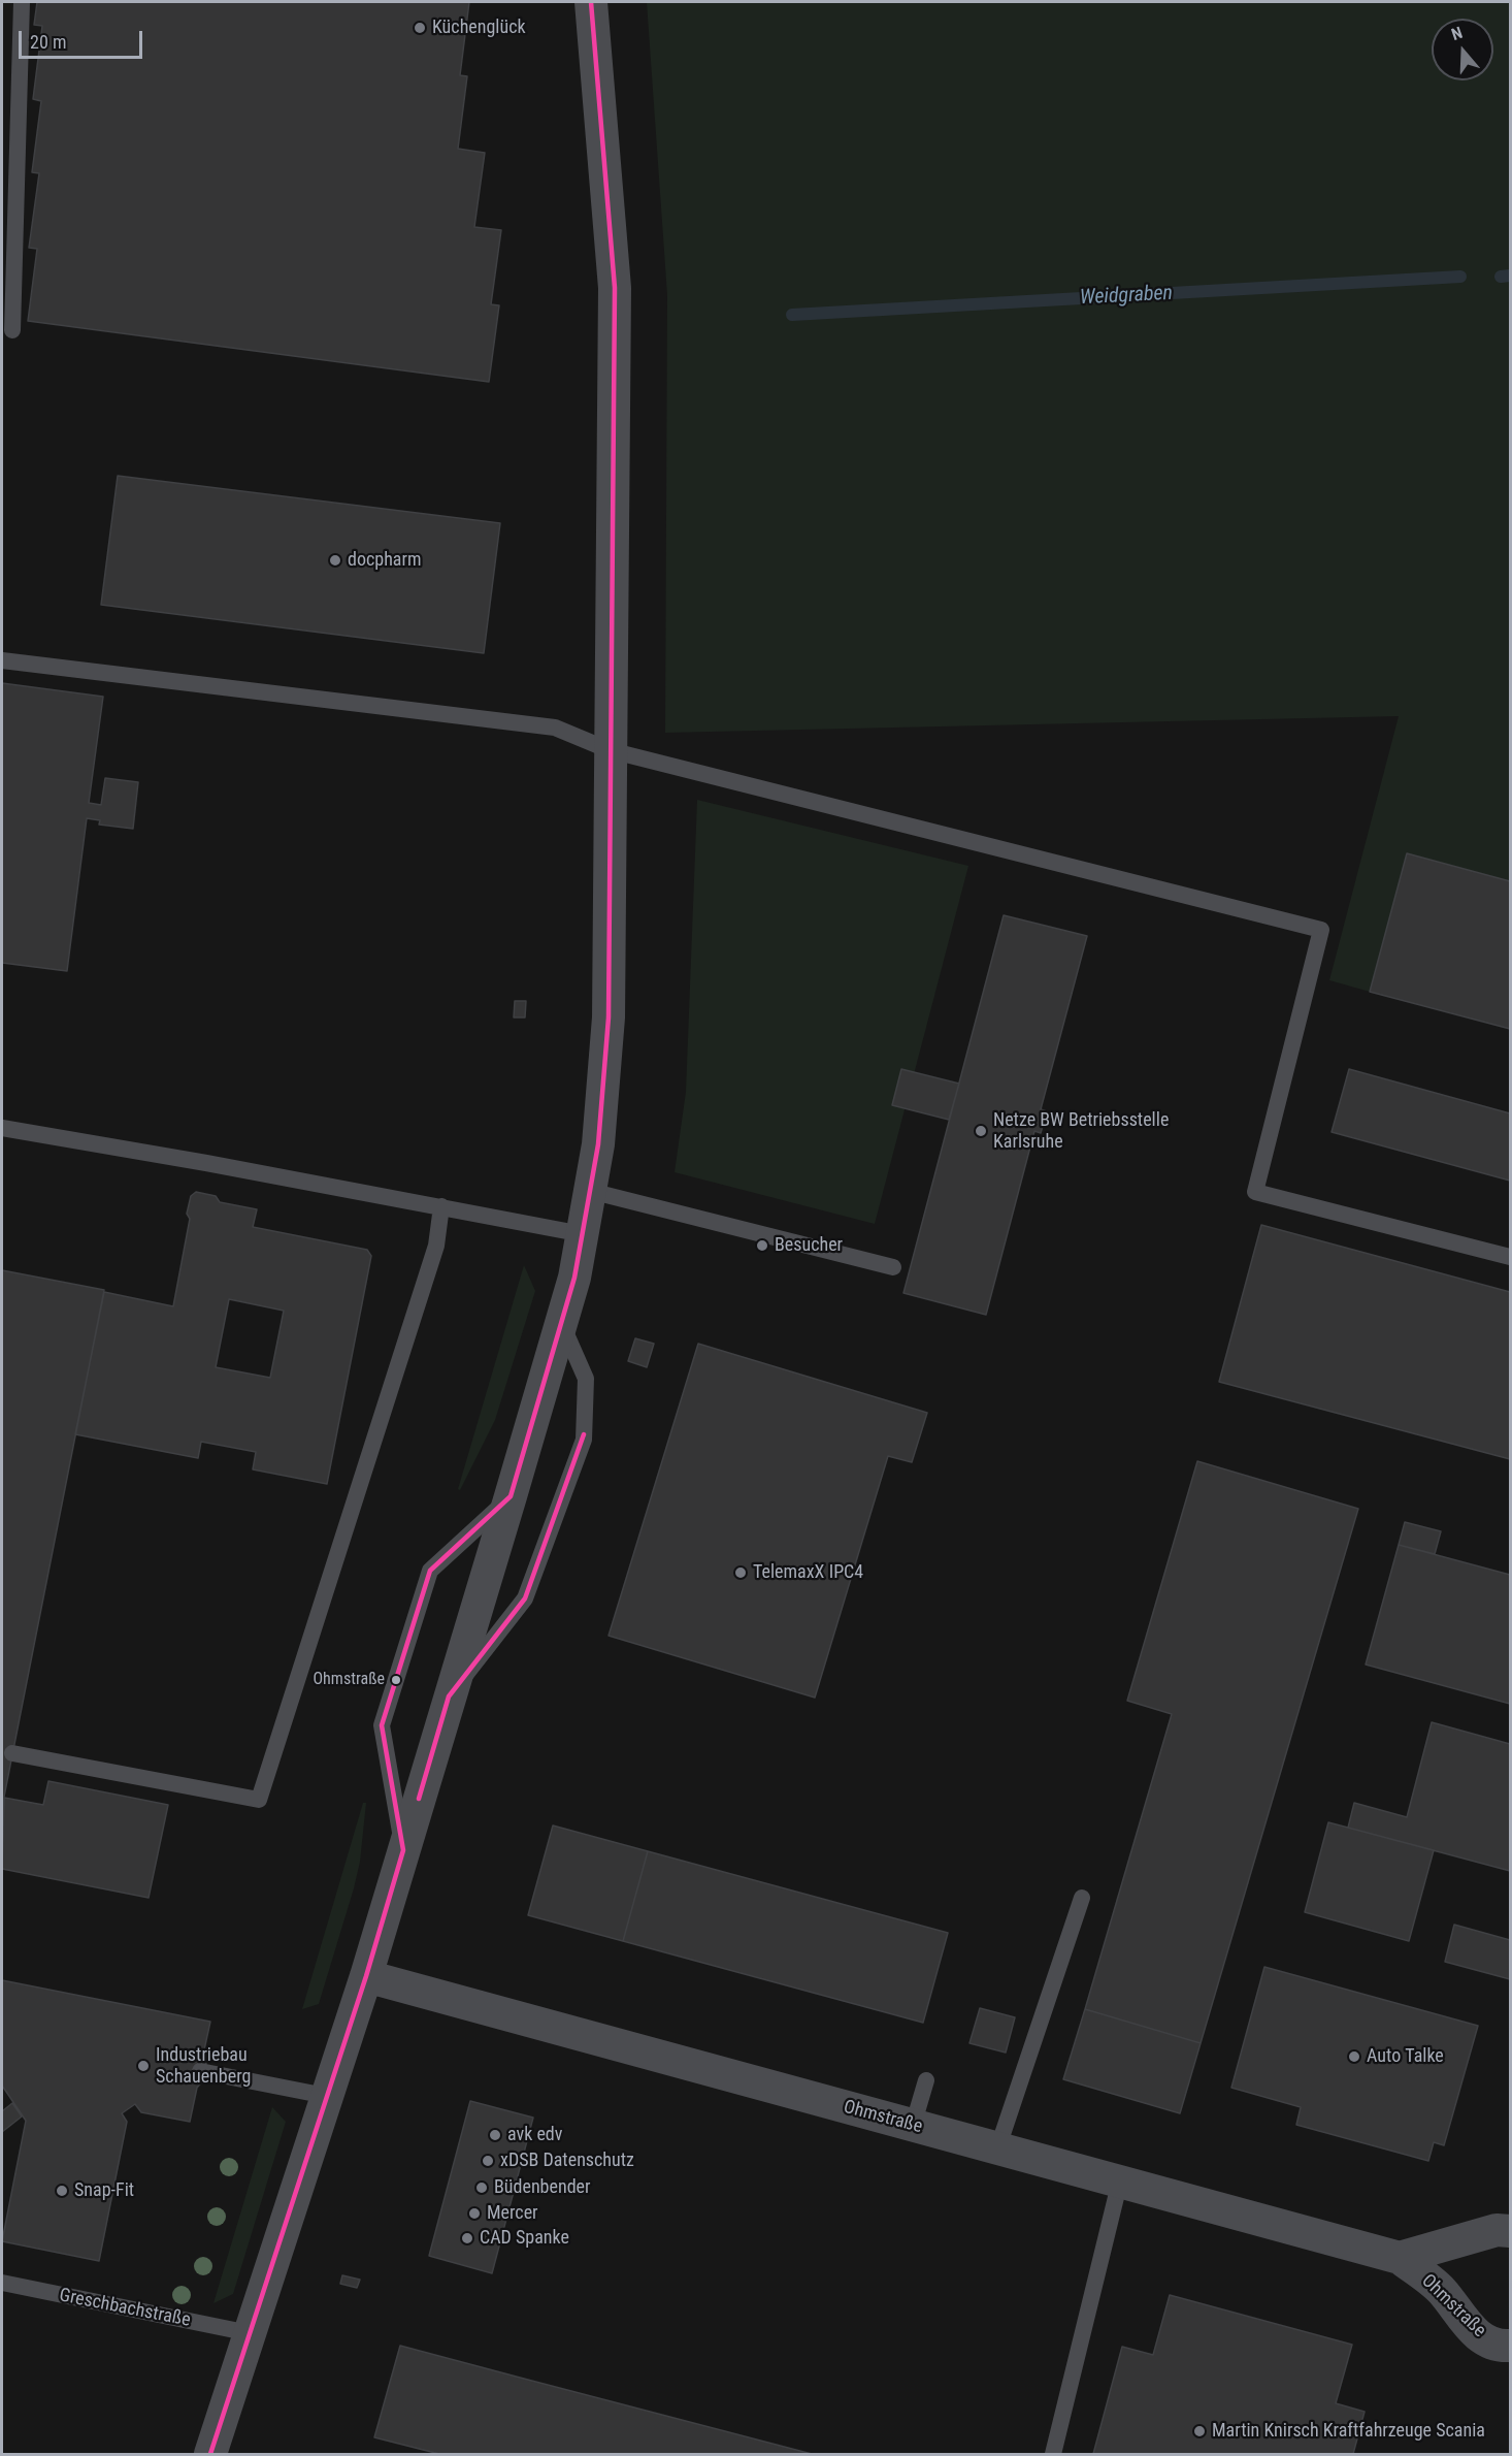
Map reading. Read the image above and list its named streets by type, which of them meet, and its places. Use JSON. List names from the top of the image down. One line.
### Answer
{"streets":{"street":["Ohmstraße"],"lane":["Greschbachstraße"]},"water":["Weidgraben"],"places":["Küchenglück","docpharm","Netze BW Betriebsstelle Karlsruhe","Besucher","TelemaxX IPC4","Ohmstraße","Auto Talke","Industriebau Schauenberg","avk edv","xDSB Datenschutz","Büdenbender","Snap-Fit","Mercer","CAD Spanke","Martin Knirsch Kraftfahrzeuge Scania"],"scale_bar":"20 m","north":"top"}
